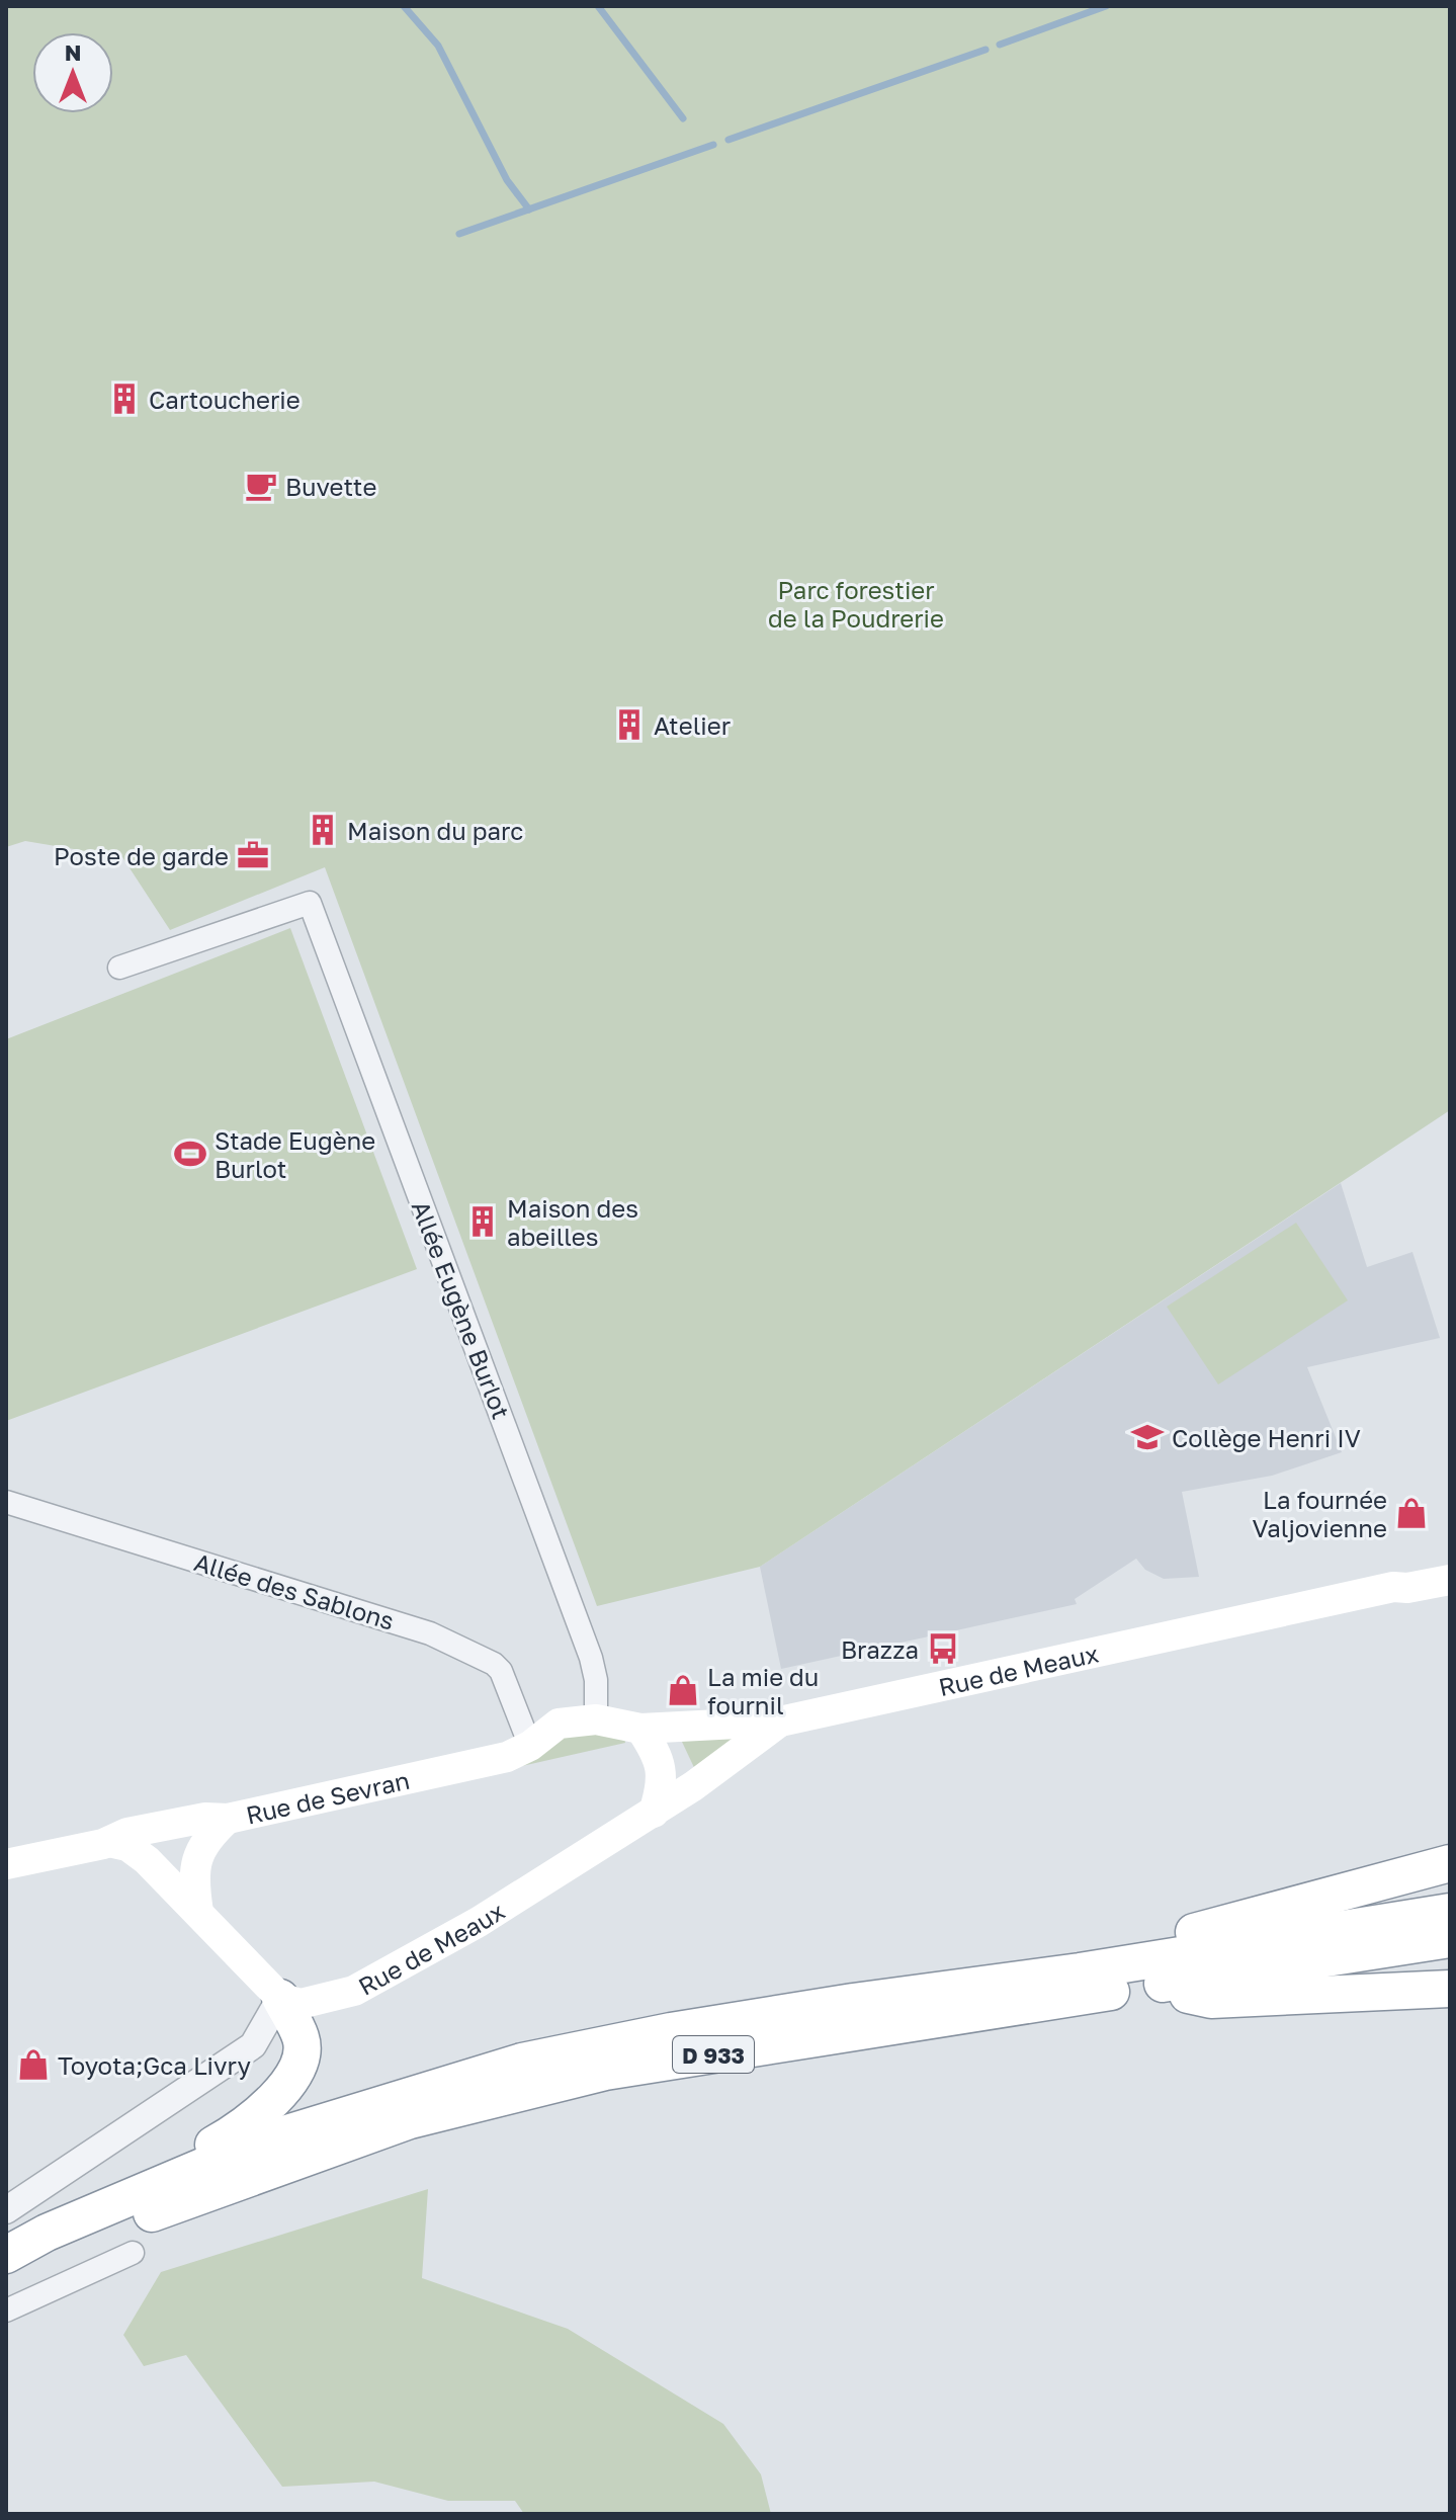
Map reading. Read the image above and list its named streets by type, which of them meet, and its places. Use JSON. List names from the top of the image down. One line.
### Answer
{"streets":{"highway":["D 933"],"main road":["Rue de Meaux","Rue de Sevran"],"street":["Allée Eugène Burlot","Allée des Sablons"]},"crossings":[["Allée Eugène Burlot","Rue de Sevran"],["Allée des Sablons","Rue de Sevran"],["Rue de Meaux","Rue de Sevran"]],"parks":["Parc forestier de la Poudrerie"],"places":{"building":["Cartoucherie","Atelier","Maison du parc","Maison des abeilles"],"cafe":["Buvette"],"office":["Poste de garde"],"sports":["Stade Eugène Burlot"],"school or university":["Collège Henri IV"],"shop":["La fournée Valjovienne","La mie du fournil","Toyota;Gca Livry"],"bus stop":["Brazza"]},"north":"top"}
